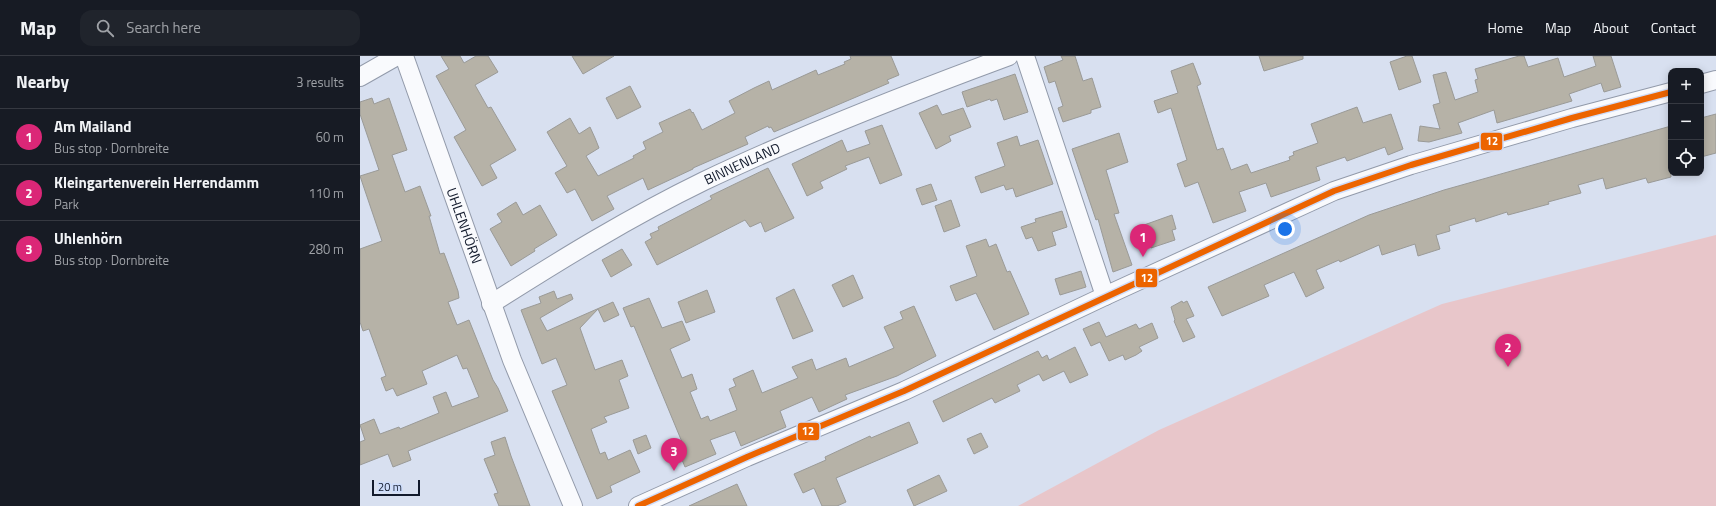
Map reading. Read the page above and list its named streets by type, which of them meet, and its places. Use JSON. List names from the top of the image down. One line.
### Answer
{"streets":{"street":["BINNENLAND","UHLENHÖRN"]},"crossings":[["BINNENLAND","UHLENHÖRN"]],"lines":["transit line 12"],"scale_bar":"20 m","page":{"header":"Map","search":"Search here","nav":["Home","Map","About","Contact"],"heading":["Nearby","3 results"],"map_buttons":["+","−"],"list":[{"mark":"1","name":"Am Mailand","note":"Bus stop · Dornbreite","value":"60 m"},{"mark":"2","name":"Kleingartenverein Herrendamm","note":"Park","value":"110 m"},{"mark":"3","name":"Uhlenhörn","note":"Bus stop · Dornbreite","value":"280 m"}],"pins":["1","2","3"],"scale":"20 m"}}
